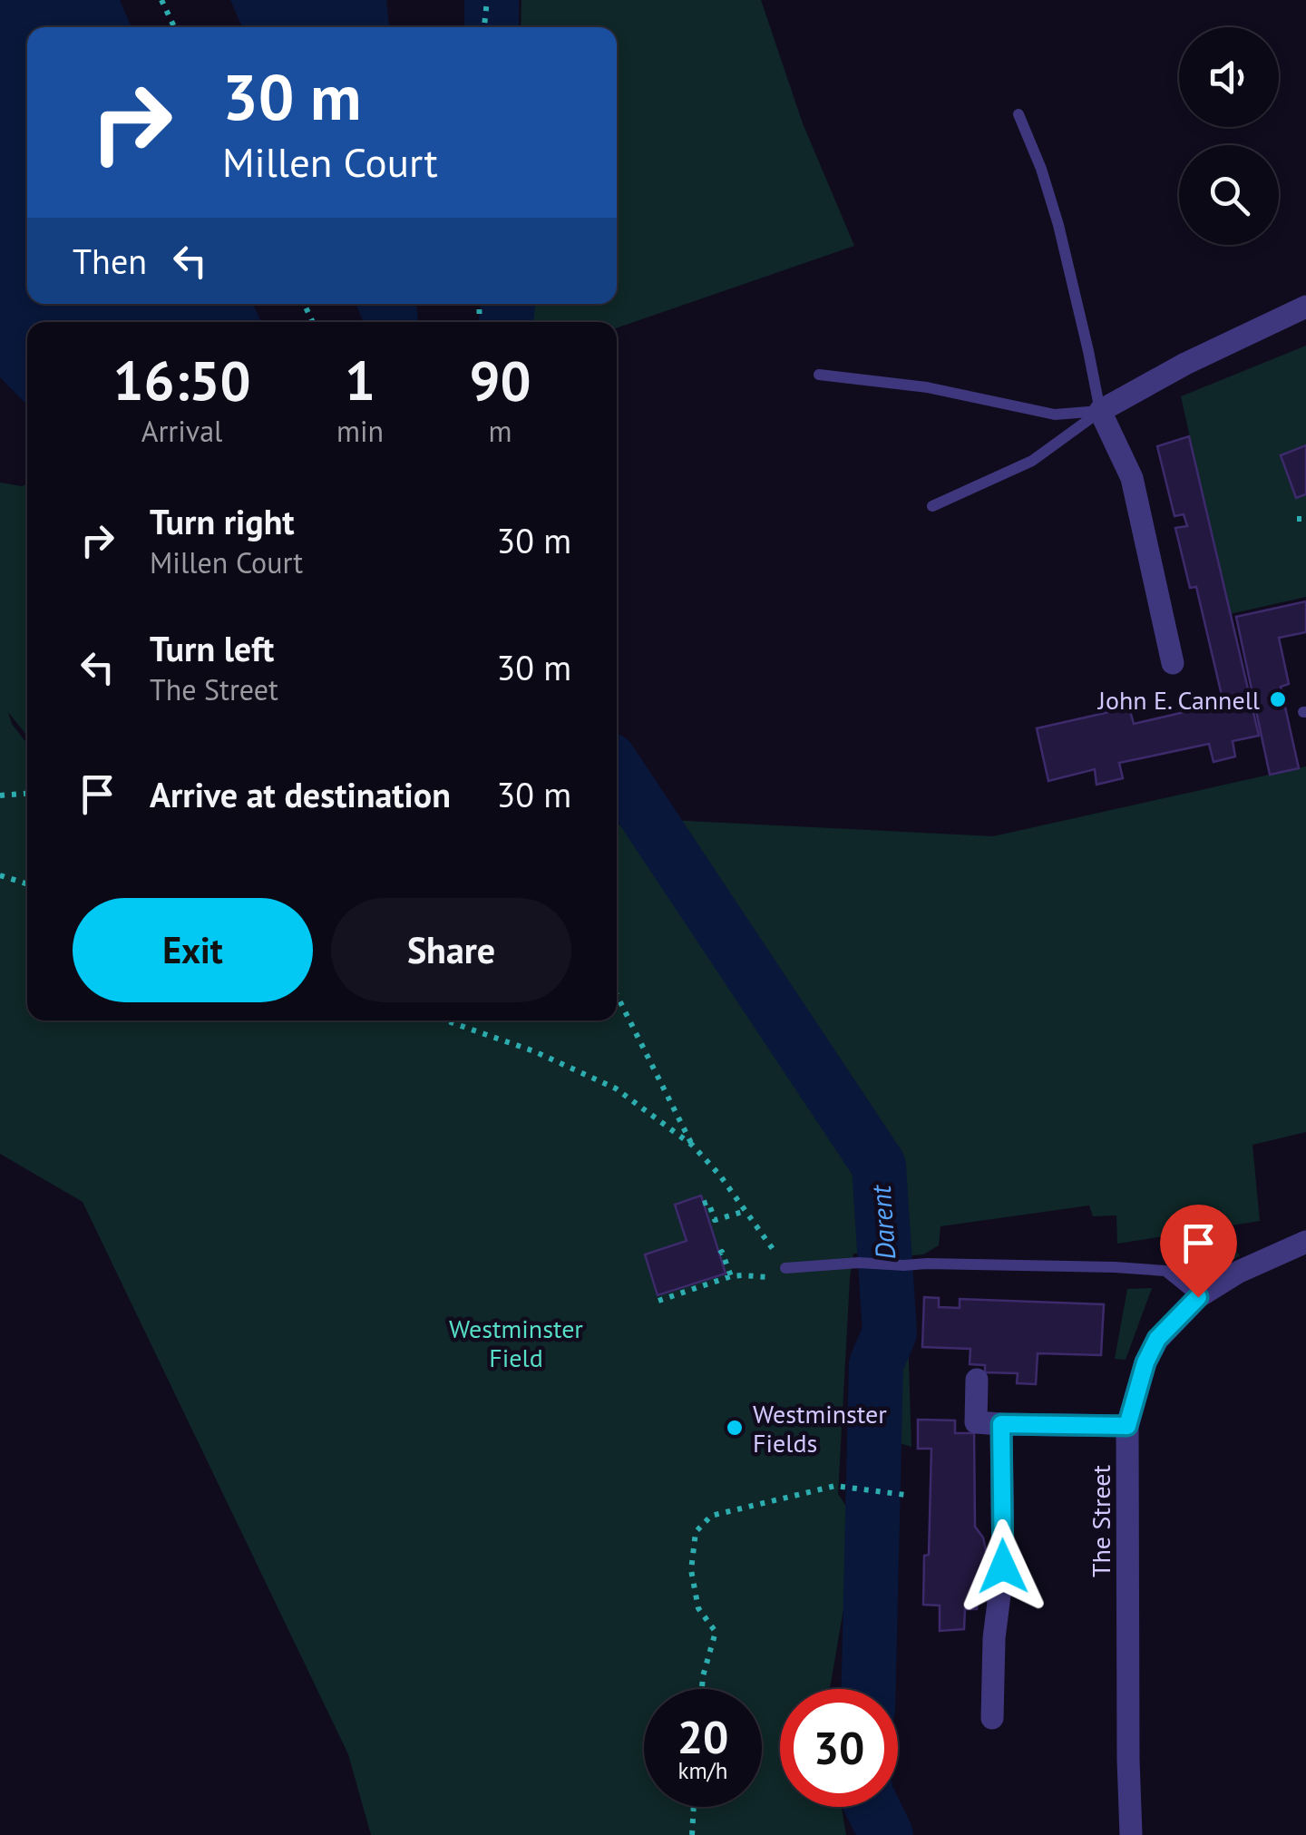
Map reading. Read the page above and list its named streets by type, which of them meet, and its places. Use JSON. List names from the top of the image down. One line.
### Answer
{"streets":{"street":["The Street"]},"water":["Darent"],"parks":["Westminster Field"],"places":["John E. Cannell","Westminster Fields"],"page":{"turn":["30 m","Millen Court"],"then":"Then","eta":["16:50","Arrival","1","min","90","m"],"list":[{"name":"Turn right","note":"Millen Court","value":"30 m"},{"name":"Turn left","note":"The Street","value":"30 m"},{"name":"Arrive at destination","value":"30 m"}],"buttons":["Exit","Share"],"speed":"20 km/h","limit":"30"}}
